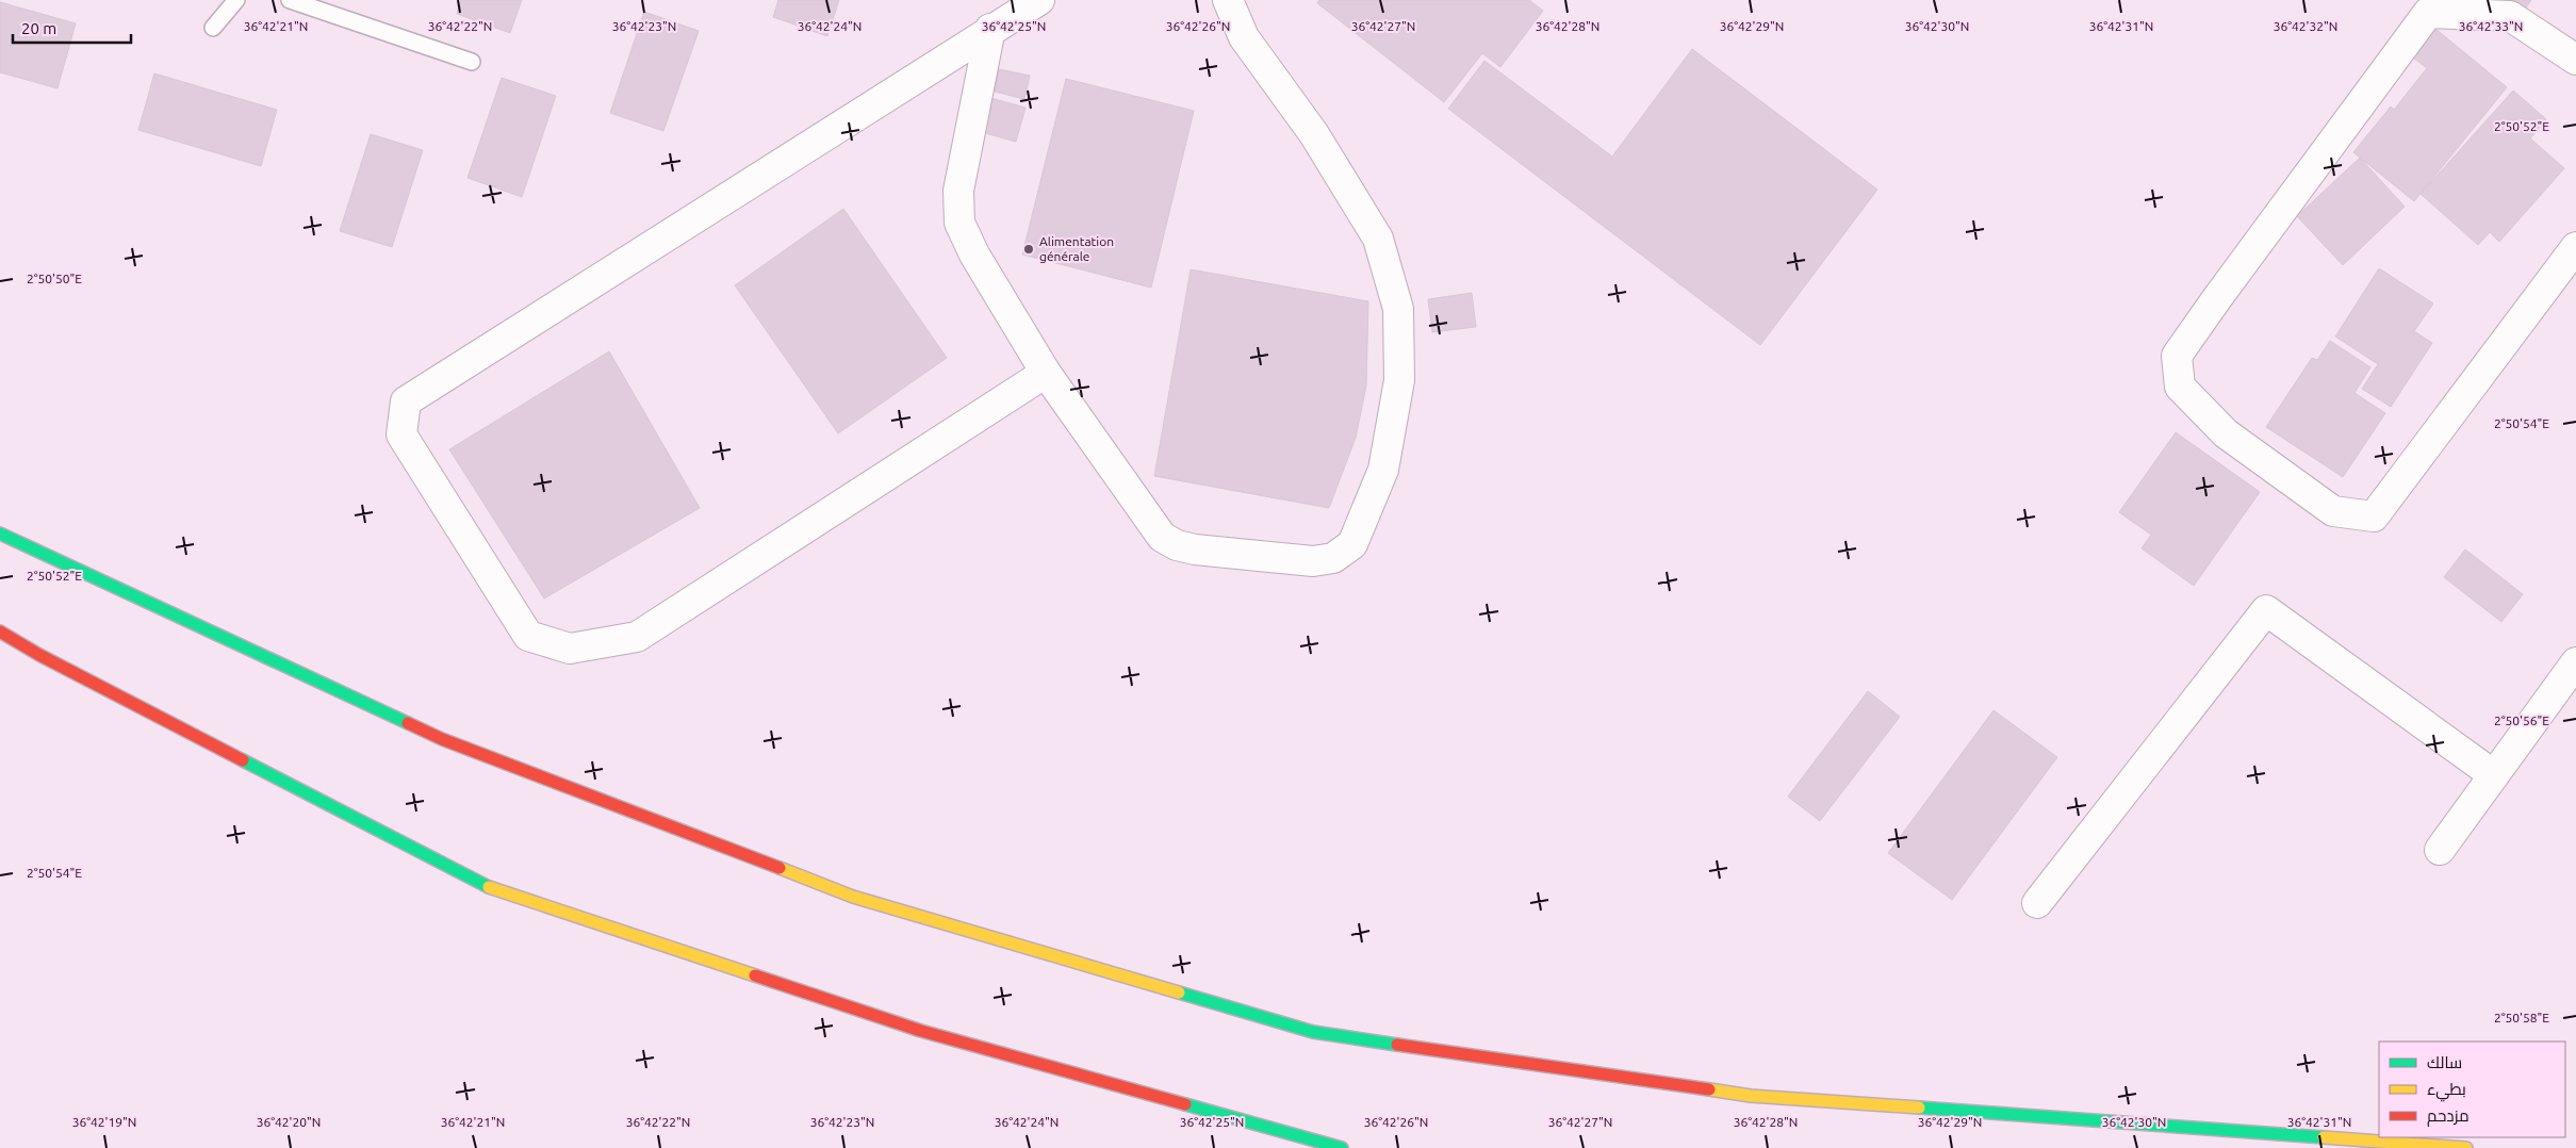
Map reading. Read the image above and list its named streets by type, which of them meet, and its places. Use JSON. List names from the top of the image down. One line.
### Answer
{"places":["Alimentation générale"],"legend":["سالك","بطيء","مزدحم"],"scale_bar":"20 m","coordinates":["36°42'21\"N","36°42'22\"N","36°42'23\"N","36°42'24\"N","36°42'25\"N","36°42'26\"N","36°42'27\"N","36°42'28\"N","36°42'29\"N","36°42'30\"N","36°42'31\"N","36°42'32\"N","36°42'33\"N","2°50'52\"E","2°50'50\"E","2°50'54\"E","2°50'56\"E","2°50'58\"E","36°42'19\"N","36°42'20\"N"]}
